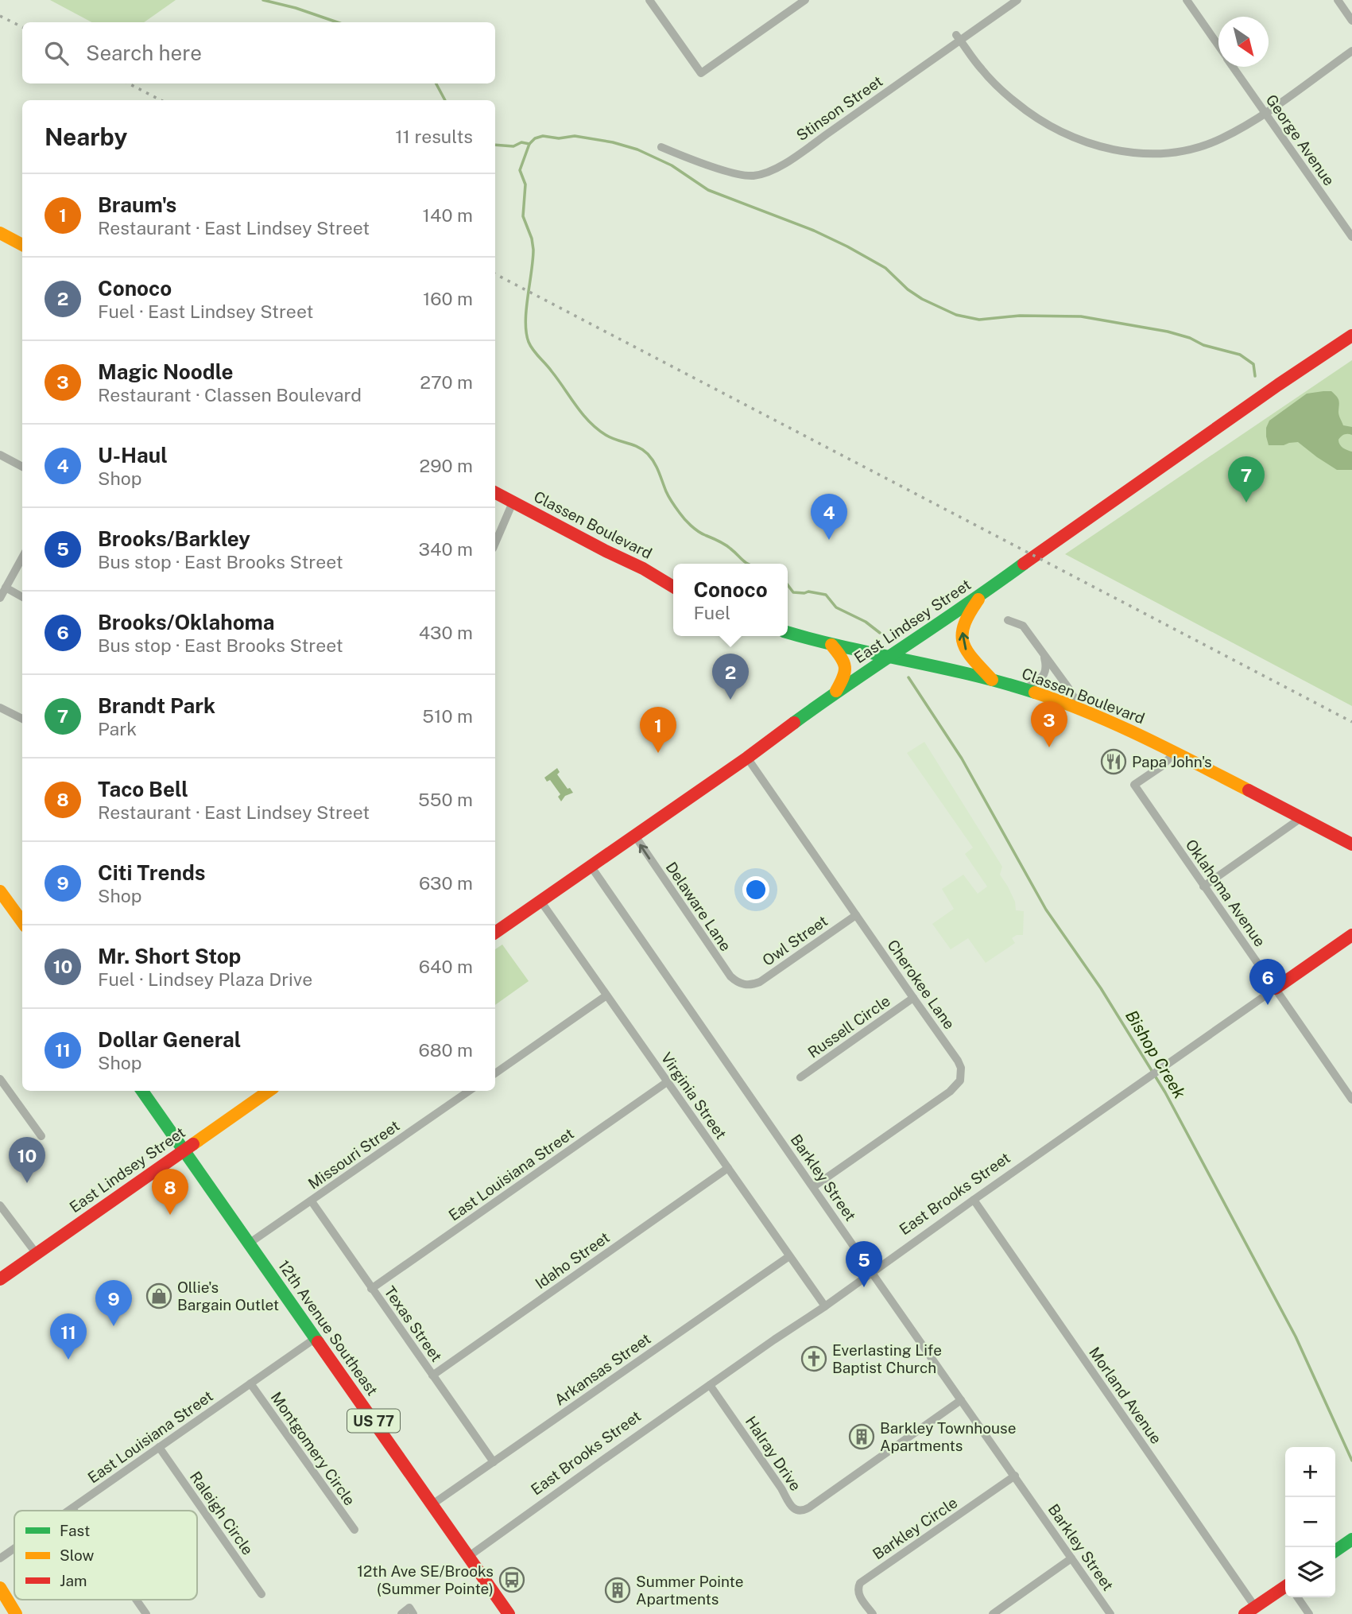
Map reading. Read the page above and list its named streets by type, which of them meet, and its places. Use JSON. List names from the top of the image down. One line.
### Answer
{"streets":{"main road":["Classen Boulevard","East Lindsey Street","East Brooks Street","12th Avenue Southeast","US 77"],"street":["Stinson Street","George Avenue","Oklahoma Avenue","Delaware Lane","Owl Street","Cherokee Lane","Russell Circle","Virginia Street","Missouri Street","East Louisiana Street","Barkley Street","Idaho Street","Texas Street","Arkansas Street","Morland Avenue","Montgomery Circle","Halray Drive","Raleigh Circle","Barkley Circle"]},"crossings":[["Classen Boulevard","East Lindsey Street"],["Classen Boulevard","Oklahoma Avenue"],["East Lindsey Street","Delaware Lane"],["East Lindsey Street","Cherokee Lane"],["East Lindsey Street","Virginia Street"],["East Lindsey Street","Barkley Street"],["East Lindsey Street","12th Avenue Southeast"],["Oklahoma Avenue","East Brooks Street"],["Delaware Lane","Owl Street"],["Owl Street","Cherokee Lane"],["Cherokee Lane","Russell Circle"],["Cherokee Lane","Barkley Street"],["Virginia Street","East Louisiana Street"],["Virginia Street","East Brooks Street"],["Virginia Street","Idaho Street"],["Virginia Street","Arkansas Street"],["Missouri Street","Texas Street"],["Missouri Street","12th Avenue Southeast"],["East Louisiana Street","Texas Street"],["East Louisiana Street","12th Avenue Southeast"],["East Louisiana Street","Montgomery Circle"],["East Louisiana Street","Raleigh Circle"],["Barkley Street","East Brooks Street"],["Barkley Street","Halray Drive"],["Barkley Street","Barkley Circle"],["East Brooks Street","12th Avenue Southeast"],["East Brooks Street","Morland Avenue"],["East Brooks Street","Halray Drive"],["Idaho Street","Texas Street"],["Texas Street","Arkansas Street"],["12th Avenue Southeast","Arkansas Street"]],"one_way":["Delaware Lane"],"water":["Bishop Creek"],"places":{"restaurant":["Papa John's"],"shop":["Ollie's Bargain Outlet"],"church":["Everlasting Life Baptist Church"],"building":["Barkley Townhouse Apartments","Summer Pointe Apartments"],"bus stop":["12th Ave SE/Brooks (Summer Pointe)"]},"legend":["Fast","Slow","Jam"],"north":"bottom right","page":{"search":"Search here","heading":["Nearby","11 results"],"list":[{"mark":"1","name":"Braum's","note":"Restaurant · East Lindsey Street","value":"140 m"},{"mark":"2","name":"Conoco","note":"Fuel · East Lindsey Street","value":"160 m"},{"mark":"3","name":"Magic Noodle","note":"Restaurant · Classen Boulevard","value":"270 m"},{"mark":"4","name":"U-Haul","note":"Shop","value":"290 m"},{"mark":"5","name":"Brooks/Barkley","note":"Bus stop · East Brooks Street","value":"340 m"},{"mark":"6","name":"Brooks/Oklahoma","note":"Bus stop · East Brooks Street","value":"430 m"},{"mark":"7","name":"Brandt Park","note":"Park","value":"510 m"},{"mark":"8","name":"Taco Bell","note":"Restaurant · East Lindsey Street","value":"550 m"},{"mark":"9","name":"Citi Trends","note":"Shop","value":"630 m"},{"mark":"10","name":"Mr. Short Stop","note":"Fuel · Lindsey Plaza Drive","value":"640 m"},{"mark":"11","name":"Dollar General","note":"Shop","value":"680 m"}],"pins":["7","4","2","3","1","6","10","8","5","9","11"],"popup":["Conoco","Fuel"],"map_buttons":["+","−"]}}
